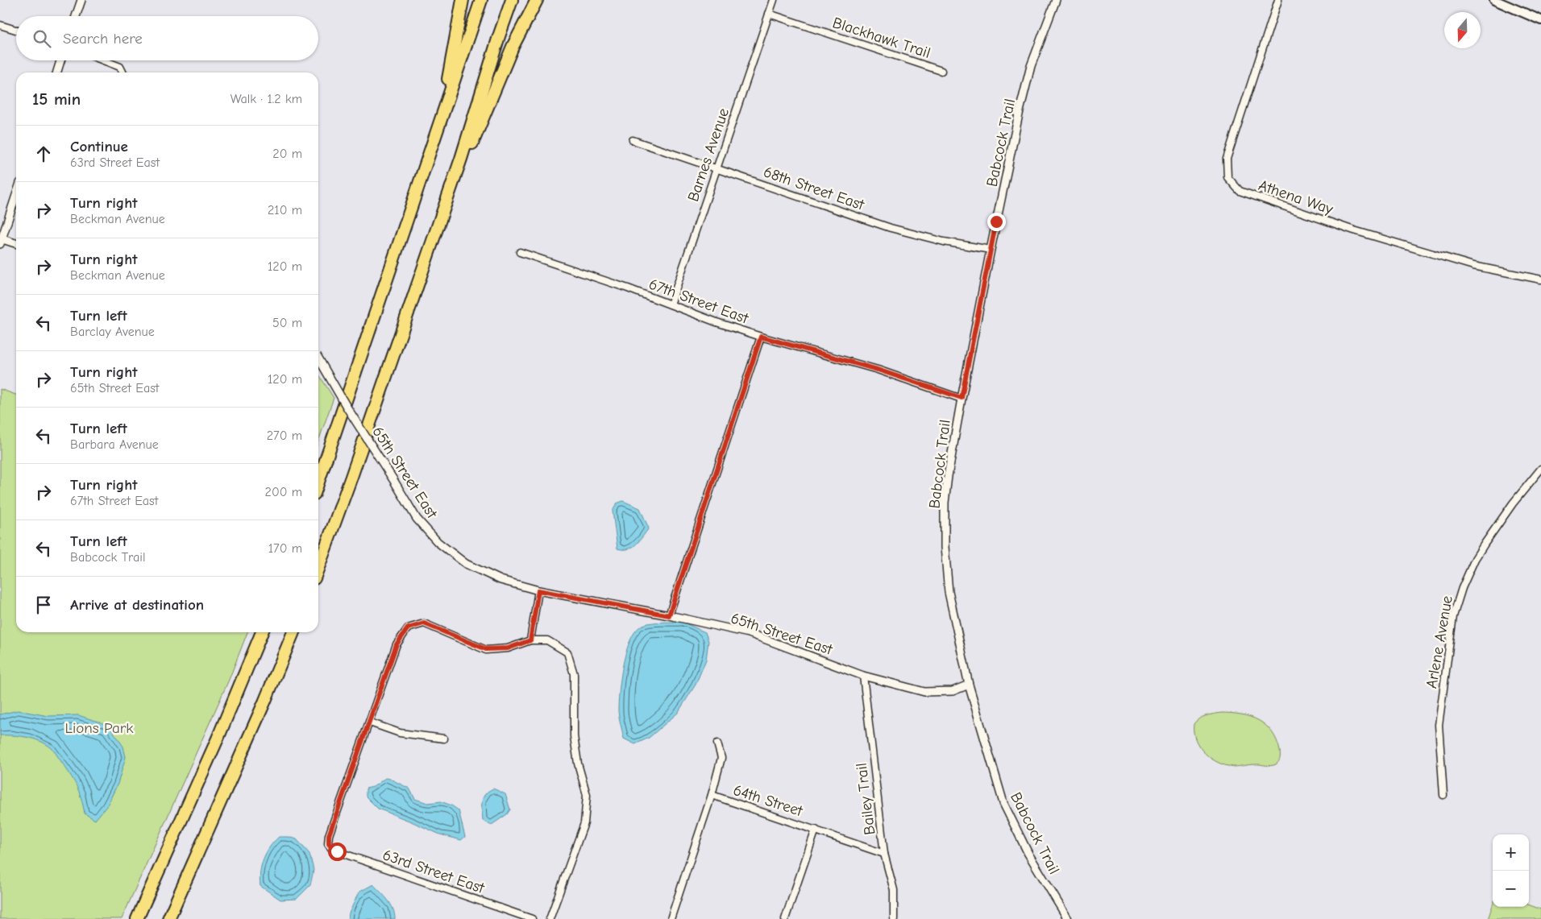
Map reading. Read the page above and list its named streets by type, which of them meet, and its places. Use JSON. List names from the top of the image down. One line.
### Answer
{"streets":{"street":["Blackhawk Trail","Babcock Trail","Barnes Avenue","68th Street East","Athena Way","67th Street East","65th Street East","Arlene Avenue","Bailey Trail","64th Street","63rd Street East"]},"crossings":[["Blackhawk Trail","Barnes Avenue"],["Babcock Trail","68th Street East"],["Babcock Trail","67th Street East"],["Babcock Trail","65th Street East"],["Barnes Avenue","68th Street East"],["Barnes Avenue","67th Street East"],["65th Street East","Bailey Trail"],["Bailey Trail","64th Street"]],"parks":["Lions Park"],"north":"bottom","page":{"search":"Search here","heading":["15 min","Walk · 1.2 km"],"list":[["Continue","63rd Street East","20 m"],["Turn right","Beckman Avenue","210 m"],["Turn right","Beckman Avenue","120 m"],["Turn left","Barclay Avenue","50 m"],["Turn right","65th Street East","120 m"],["Turn left","Barbara Avenue","270 m"],["Turn right","67th Street East","200 m"],["Turn left","Babcock Trail","170 m"],"Arrive at destination"],"map_buttons":["+","−"]}}
